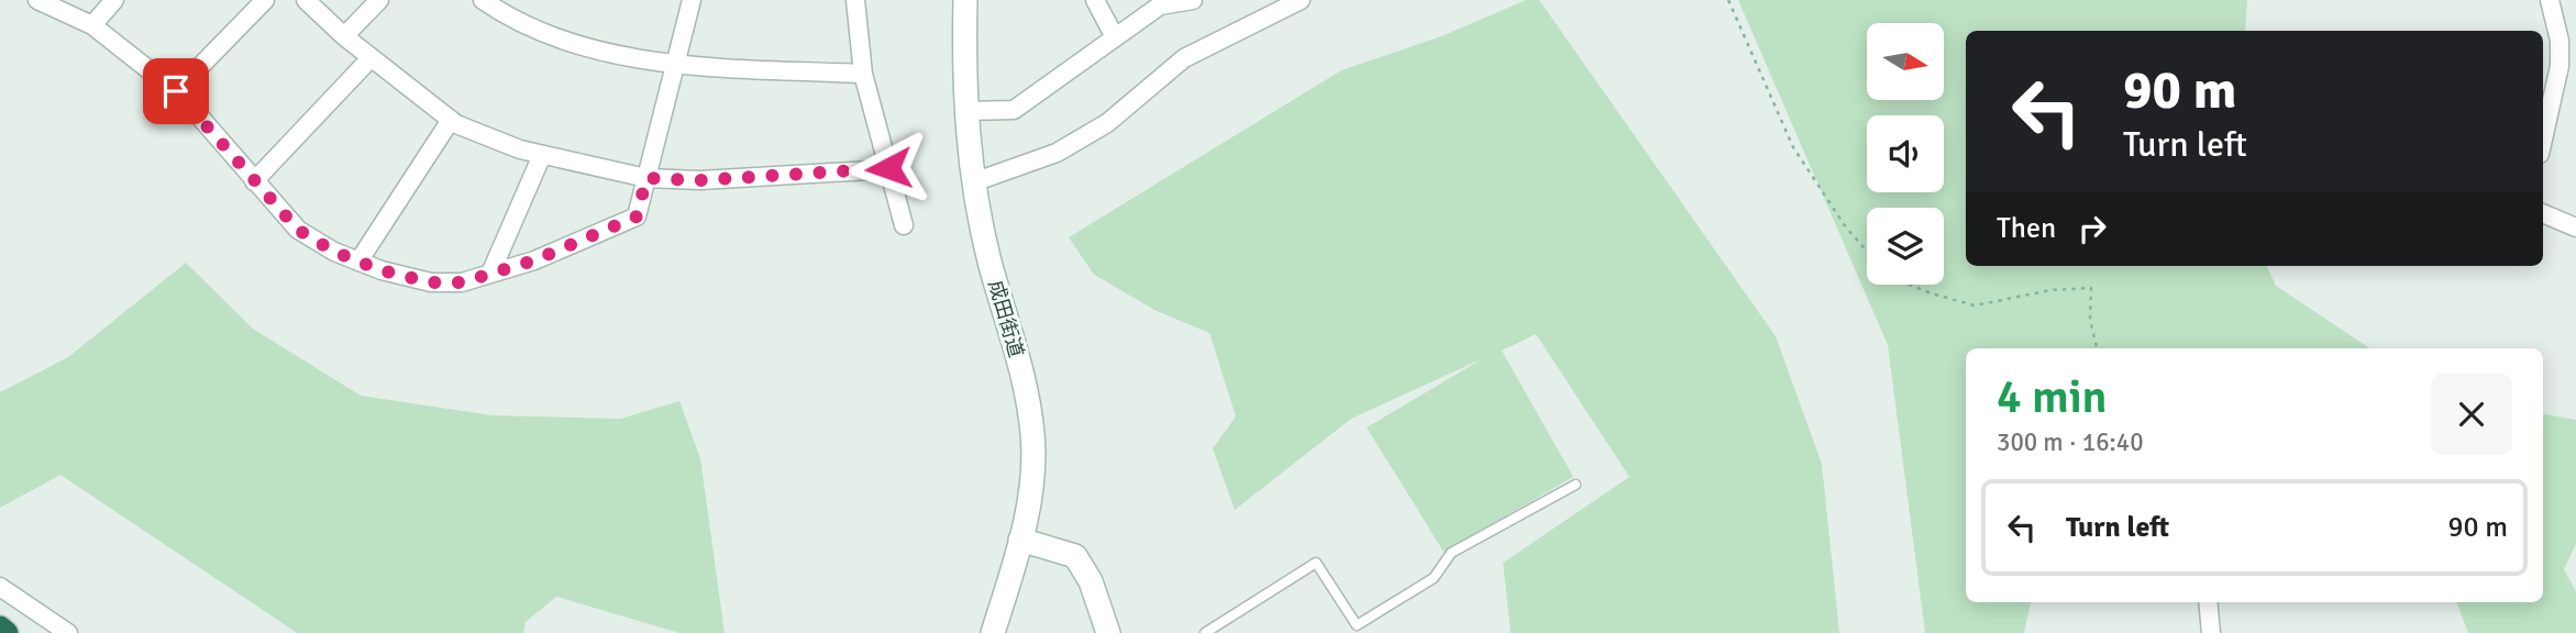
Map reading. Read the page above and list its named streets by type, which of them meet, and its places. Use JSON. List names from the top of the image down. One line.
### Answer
{"streets":{"street":["成田街道"]},"north":"right","page":{"turn":["90 m","Turn left"],"then":"Then","heading":["4 min","300 m · 16:40"],"list":[{"name":"Turn left","value":"90 m"}]}}
